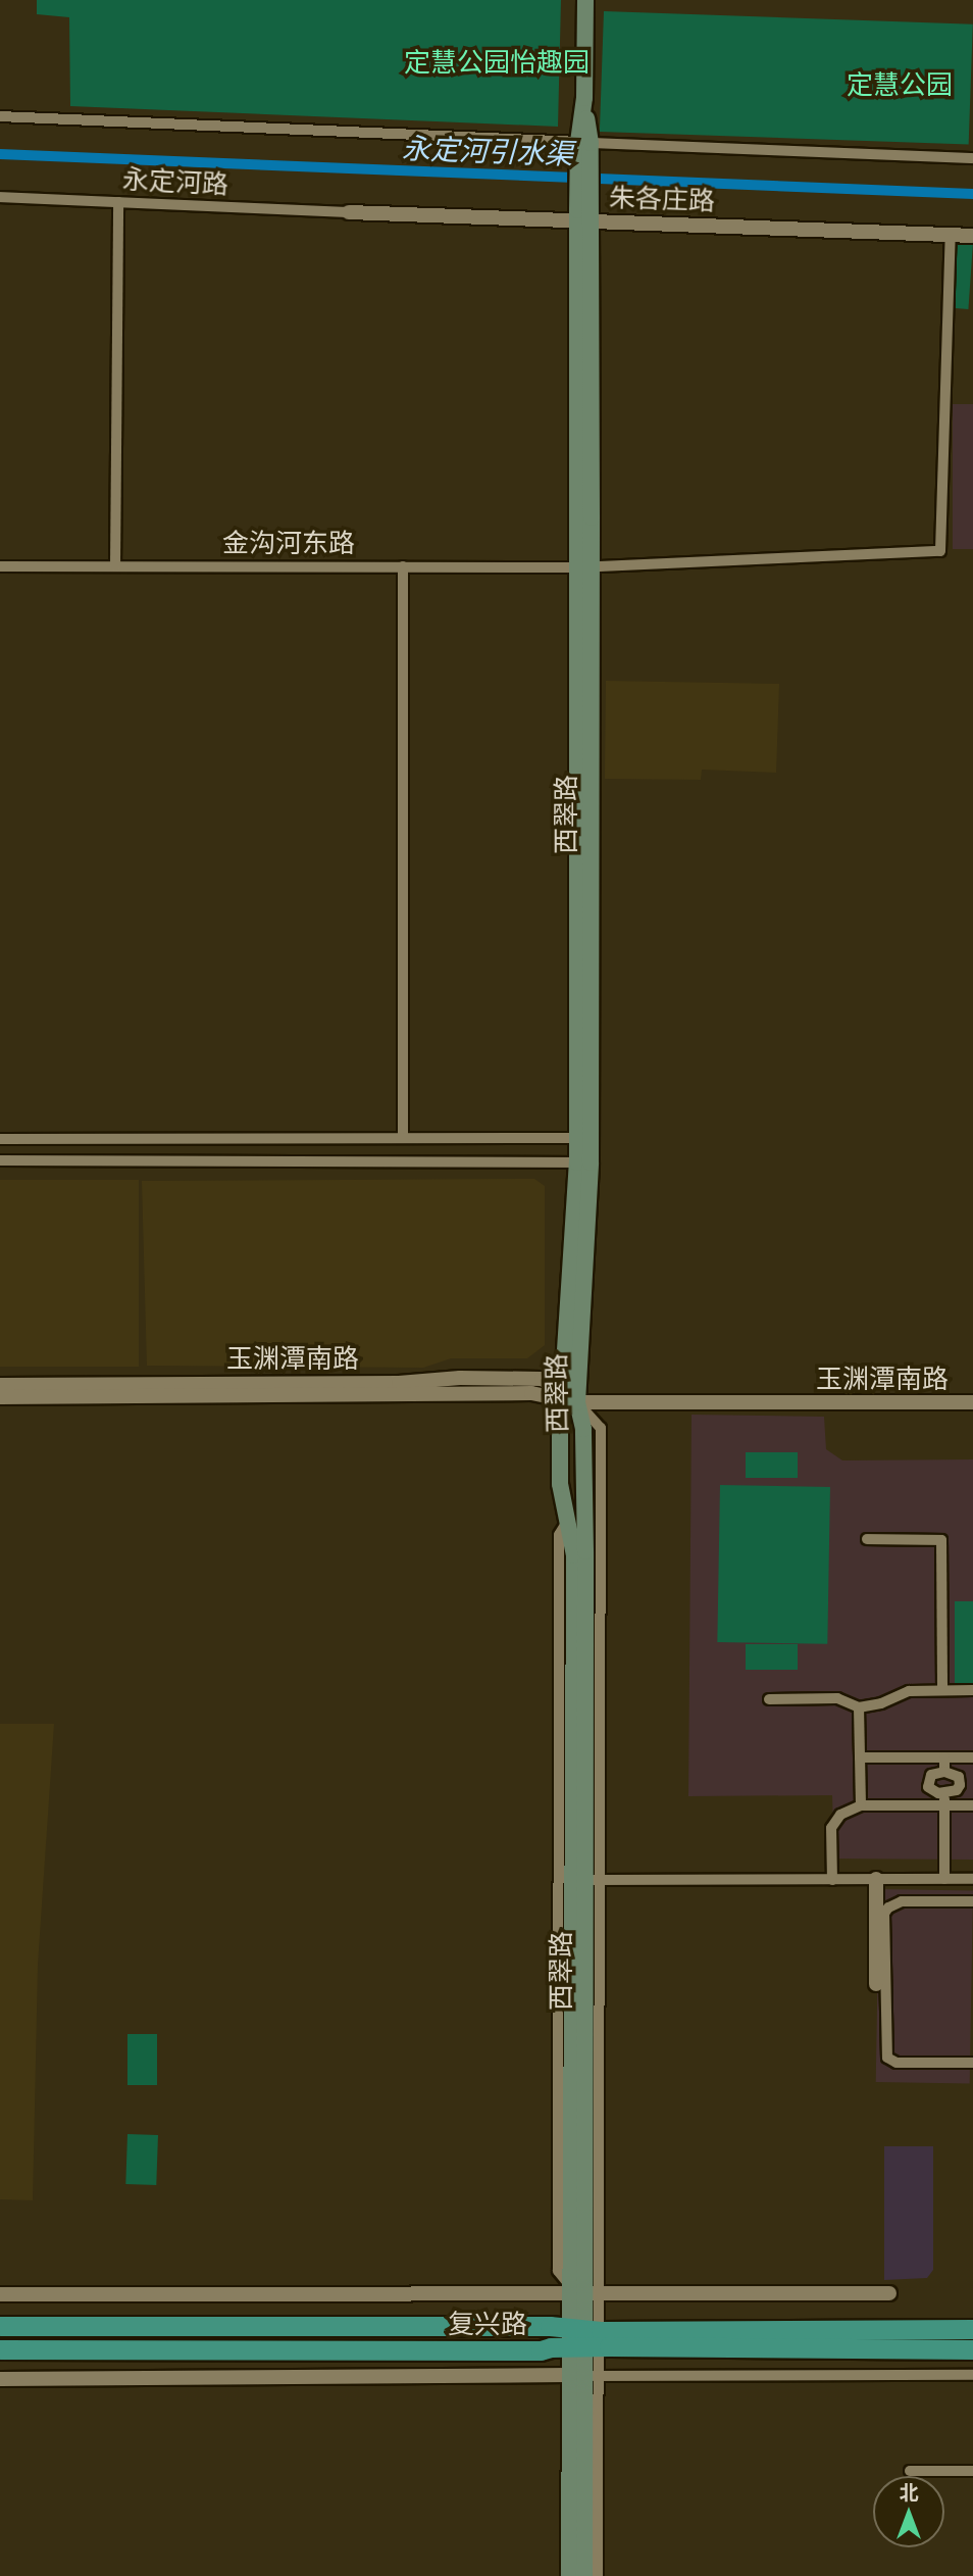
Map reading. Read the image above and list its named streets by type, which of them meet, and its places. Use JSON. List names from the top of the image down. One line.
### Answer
{"streets":{"highway":["复兴路"],"main road":["西翠路"],"street":["永定河路","朱各庄路","金沟河东路","玉渊潭南路"]},"crossings":[["永定河路","朱各庄路"],["朱各庄路","金沟河东路"],["朱各庄路","西翠路"],["金沟河东路","西翠路"],["西翠路","玉渊潭南路"],["西翠路","复兴路"]],"water":["永定河引水渠"],"parks":["定慧公园怡趣园","定慧公园"],"north":"top"}
